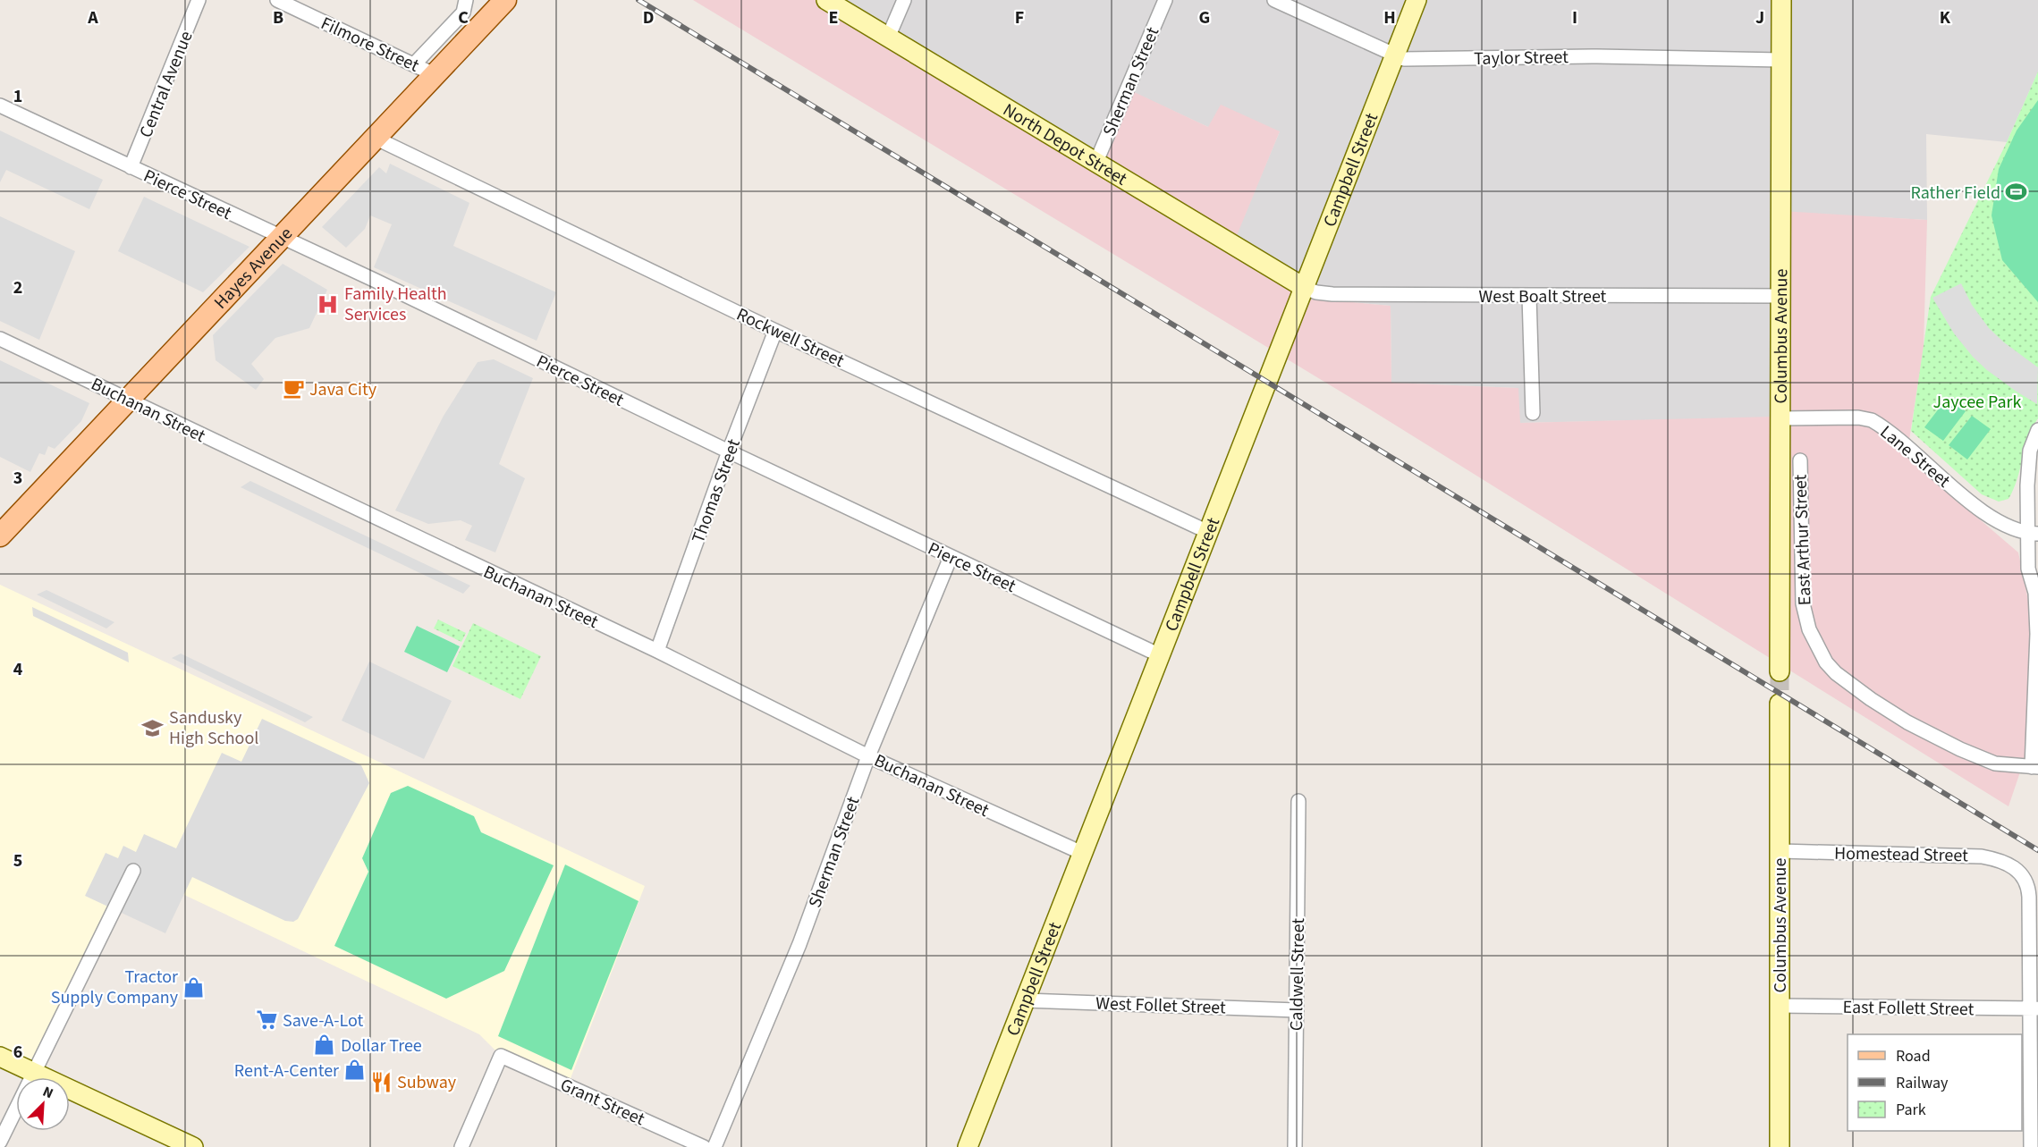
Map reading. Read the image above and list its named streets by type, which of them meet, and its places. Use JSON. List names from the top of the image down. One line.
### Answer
{"streets":{"main road":["Hayes Avenue"],"street":["Filmore Street","Taylor Street","Sherman Street","Central Avenue","North Depot Street","Campbell Street","Pierce Street","West Boalt Street","Columbus Avenue","Rockwell Street","Buchanan Street","Lane Street","Thomas Street","East Arthur Street","Homestead Street","Caldwell Street","West Follet Street","East Follett Street","Grant Street"]},"crossings":[["Filmore Street","Hayes Avenue"],["Taylor Street","Campbell Street"],["Taylor Street","Columbus Avenue"],["Sherman Street","North Depot Street"],["Sherman Street","Pierce Street"],["Sherman Street","Buchanan Street"],["Central Avenue","Pierce Street"],["North Depot Street","Campbell Street"],["North Depot Street","West Boalt Street"],["Campbell Street","Pierce Street"],["Campbell Street","West Boalt Street"],["Campbell Street","Rockwell Street"],["Campbell Street","Buchanan Street"],["Campbell Street","West Follet Street"],["Pierce Street","Hayes Avenue"],["Pierce Street","Thomas Street"],["Hayes Avenue","Rockwell Street"],["Hayes Avenue","Buchanan Street"],["West Boalt Street","Columbus Avenue"],["Columbus Avenue","Lane Street"],["Columbus Avenue","Homestead Street"],["Columbus Avenue","East Follett Street"],["Rockwell Street","Thomas Street"],["Buchanan Street","Thomas Street"],["Homestead Street","East Follett Street"],["Caldwell Street","West Follet Street"]],"parks":["Jaycee Park"],"places":{"sports":["Rather Field"],"hospital":["Family Health Services"],"cafe":["Java City"],"school or university":["Sandusky High School"],"shop":["Tractor Supply Company","Dollar Tree","Rent-A-Center"],"supermarket":["Save-A-Lot"],"restaurant":["Subway"]},"legend":["Road","Railway","Park"],"north":"top right","grid":{"columns":["A","B","C","D","E","F","G","H","I","J","K"],"rows":["1","2","3","4","5","6"]}}
